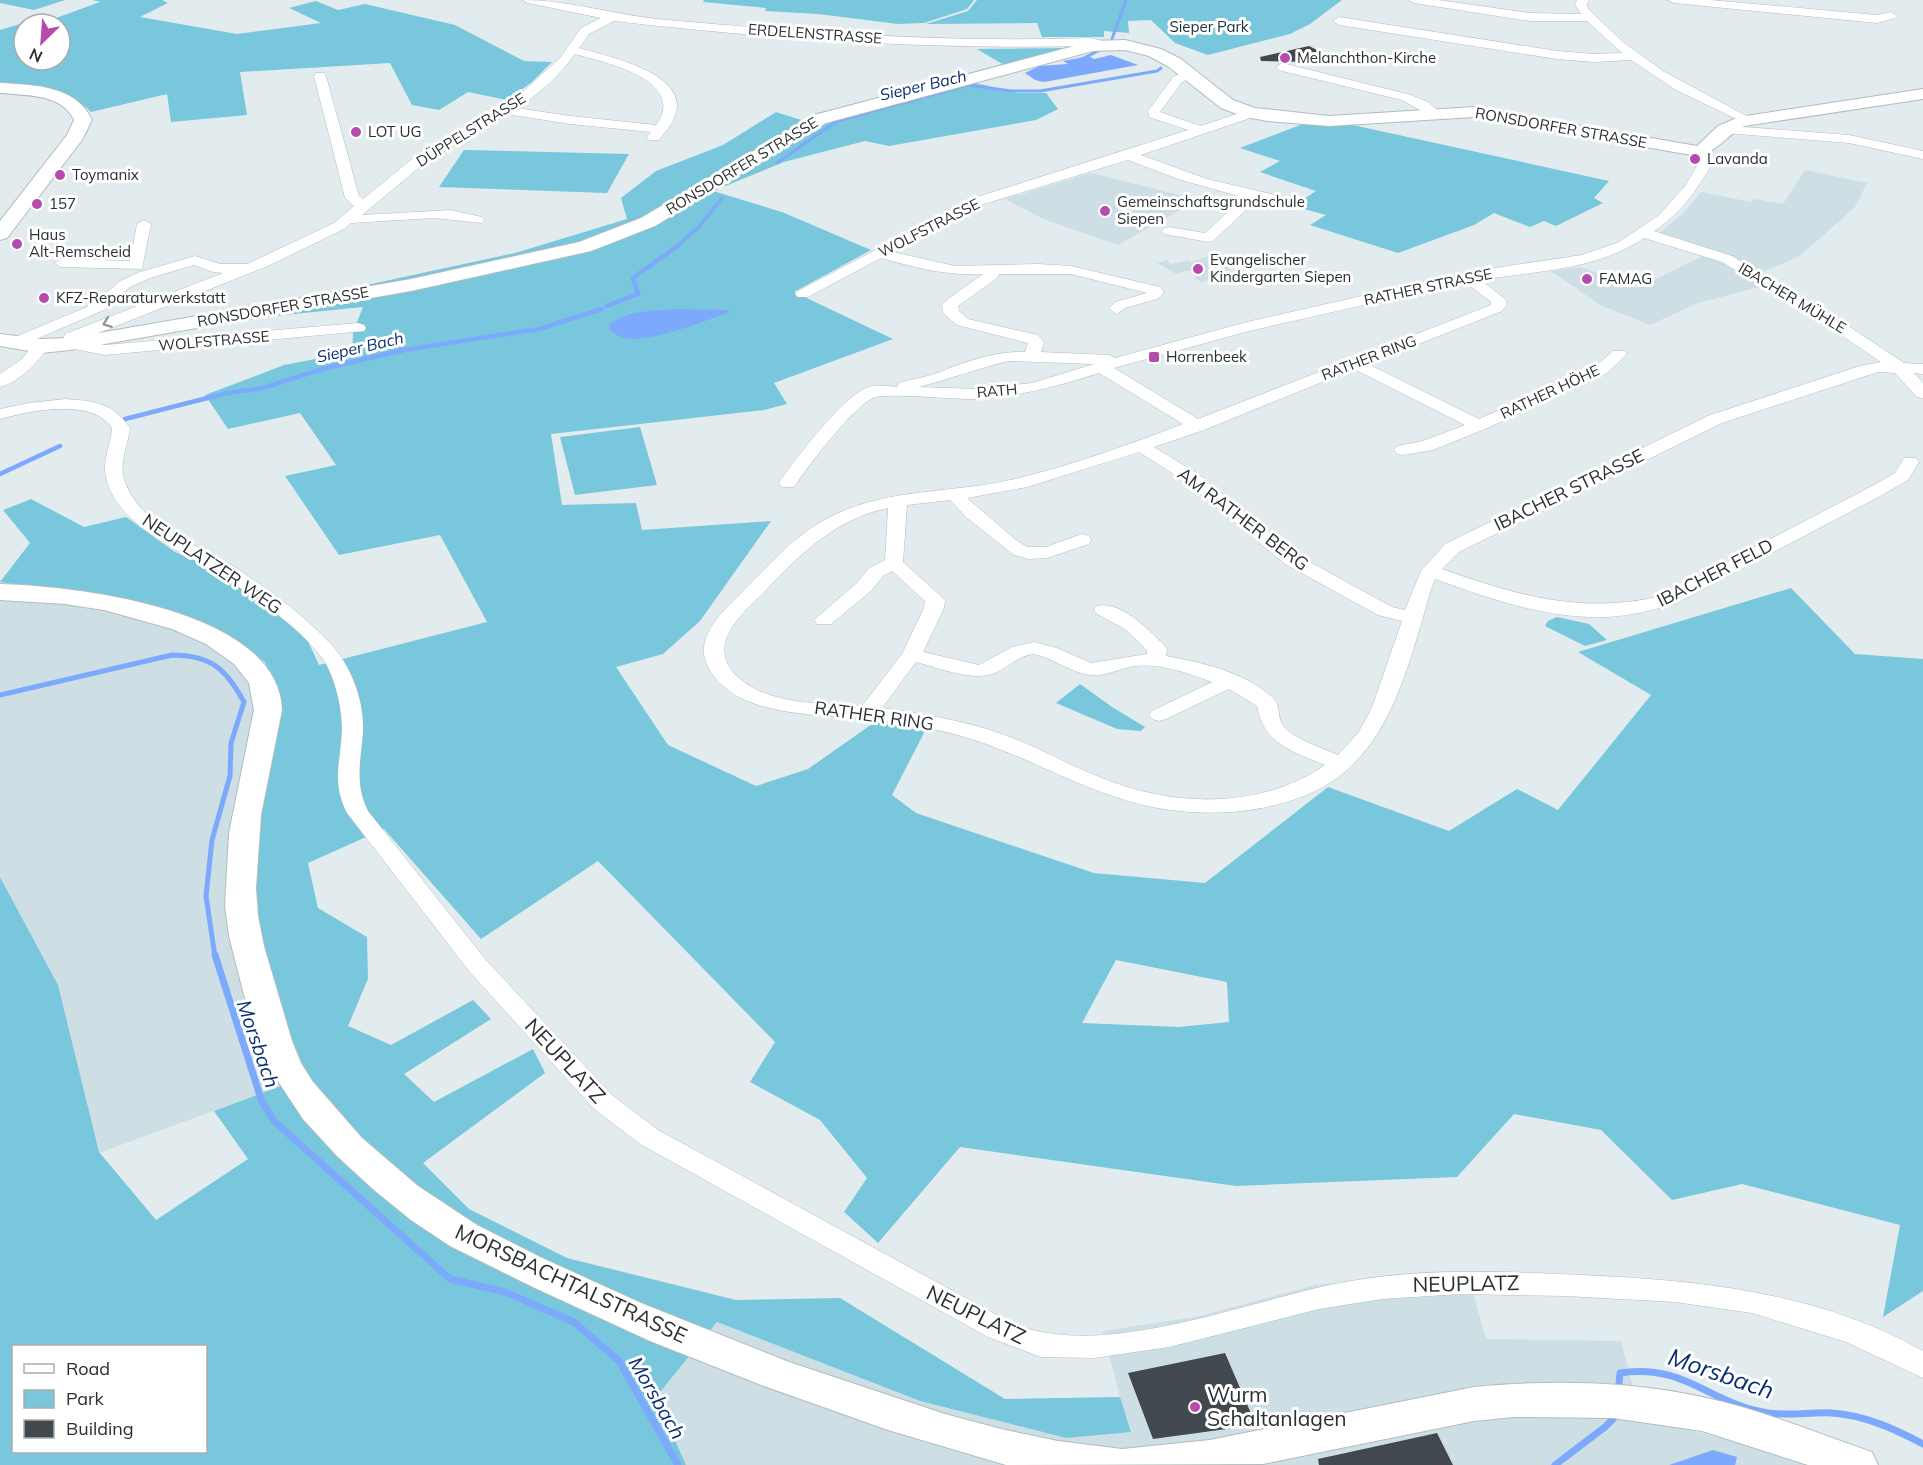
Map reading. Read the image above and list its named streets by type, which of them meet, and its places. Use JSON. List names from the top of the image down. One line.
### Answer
{"streets":{"main road":["RONSDORFER STRASSE","MORSBACHTALSTRASSE"],"street":["ERDELENSTRASSE","DÜPPELSTRASSE","WOLFSTRASSE","RATHER STRASSE","IBACHER MÜHLE","RATHER RING","RATH","RATHER HÖHE","IBACHER STRASSE","AM RATHER BERG","NEUPLATZER WEG","IBACHER FELD","NEUPLATZ"]},"crossings":[["ERDELENSTRASSE","RONSDORFER STRASSE"],["ERDELENSTRASSE","DÜPPELSTRASSE"],["RONSDORFER STRASSE","DÜPPELSTRASSE"],["RONSDORFER STRASSE","WOLFSTRASSE"],["RONSDORFER STRASSE","RATHER STRASSE"],["DÜPPELSTRASSE","WOLFSTRASSE"],["RATHER STRASSE","IBACHER MÜHLE"],["RATHER STRASSE","RATHER RING"],["RATHER STRASSE","RATH"],["IBACHER MÜHLE","IBACHER STRASSE"],["RATHER RING","RATHER HÖHE"],["RATHER RING","IBACHER STRASSE"],["RATHER RING","AM RATHER BERG"],["IBACHER STRASSE","AM RATHER BERG"],["IBACHER STRASSE","IBACHER FELD"],["NEUPLATZER WEG","NEUPLATZ"]],"water":["Sieper Bach","Morsbach"],"parks":["Sieper Park"],"places":{"other":["Melanchthon-Kirche","LOT UG","Lavanda","Toymanix","157","Gemeinschaftsgrundschule Siepen","Haus Alt-Remscheid","Evangelischer Kindergarten Siepen","FAMAG","KFZ-Reparaturwerkstatt","Wurm Schaltanlagen"],"transit":["Horrenbeek"]},"legend":["Road","Park","Building"],"north":"bottom left"}
